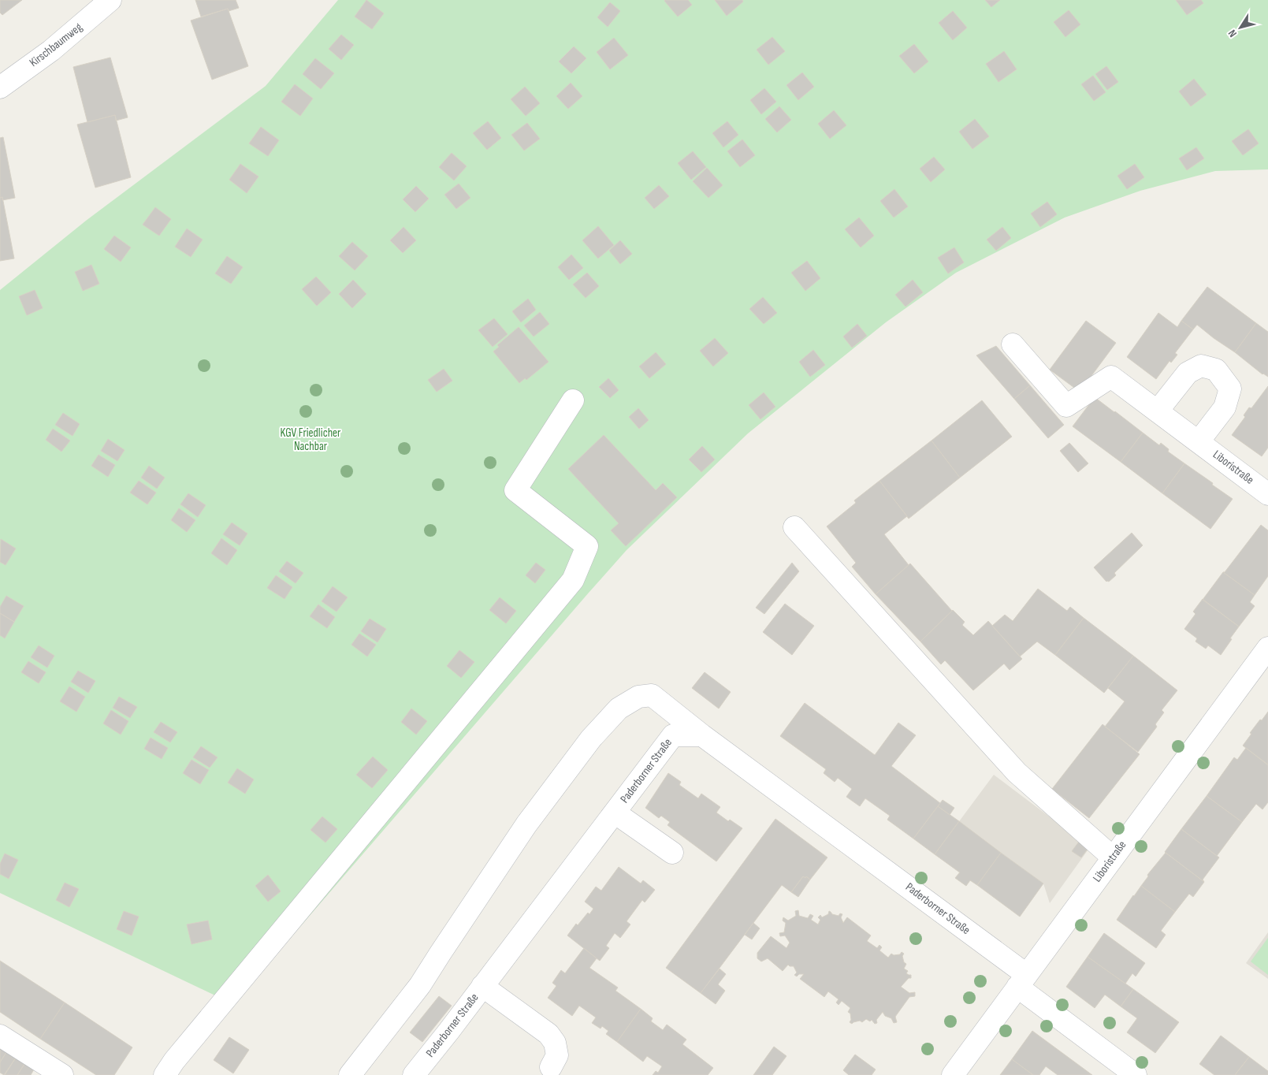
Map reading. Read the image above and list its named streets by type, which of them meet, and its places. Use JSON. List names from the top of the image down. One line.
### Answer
{"streets":{"street":["Kirschbaumweg","Liboristraße","Paderborner Straße"]},"crossings":[["Liboristraße","Paderborner Straße"]],"parks":["KGV Friedlicher Nachbar"],"north":"bottom left"}
